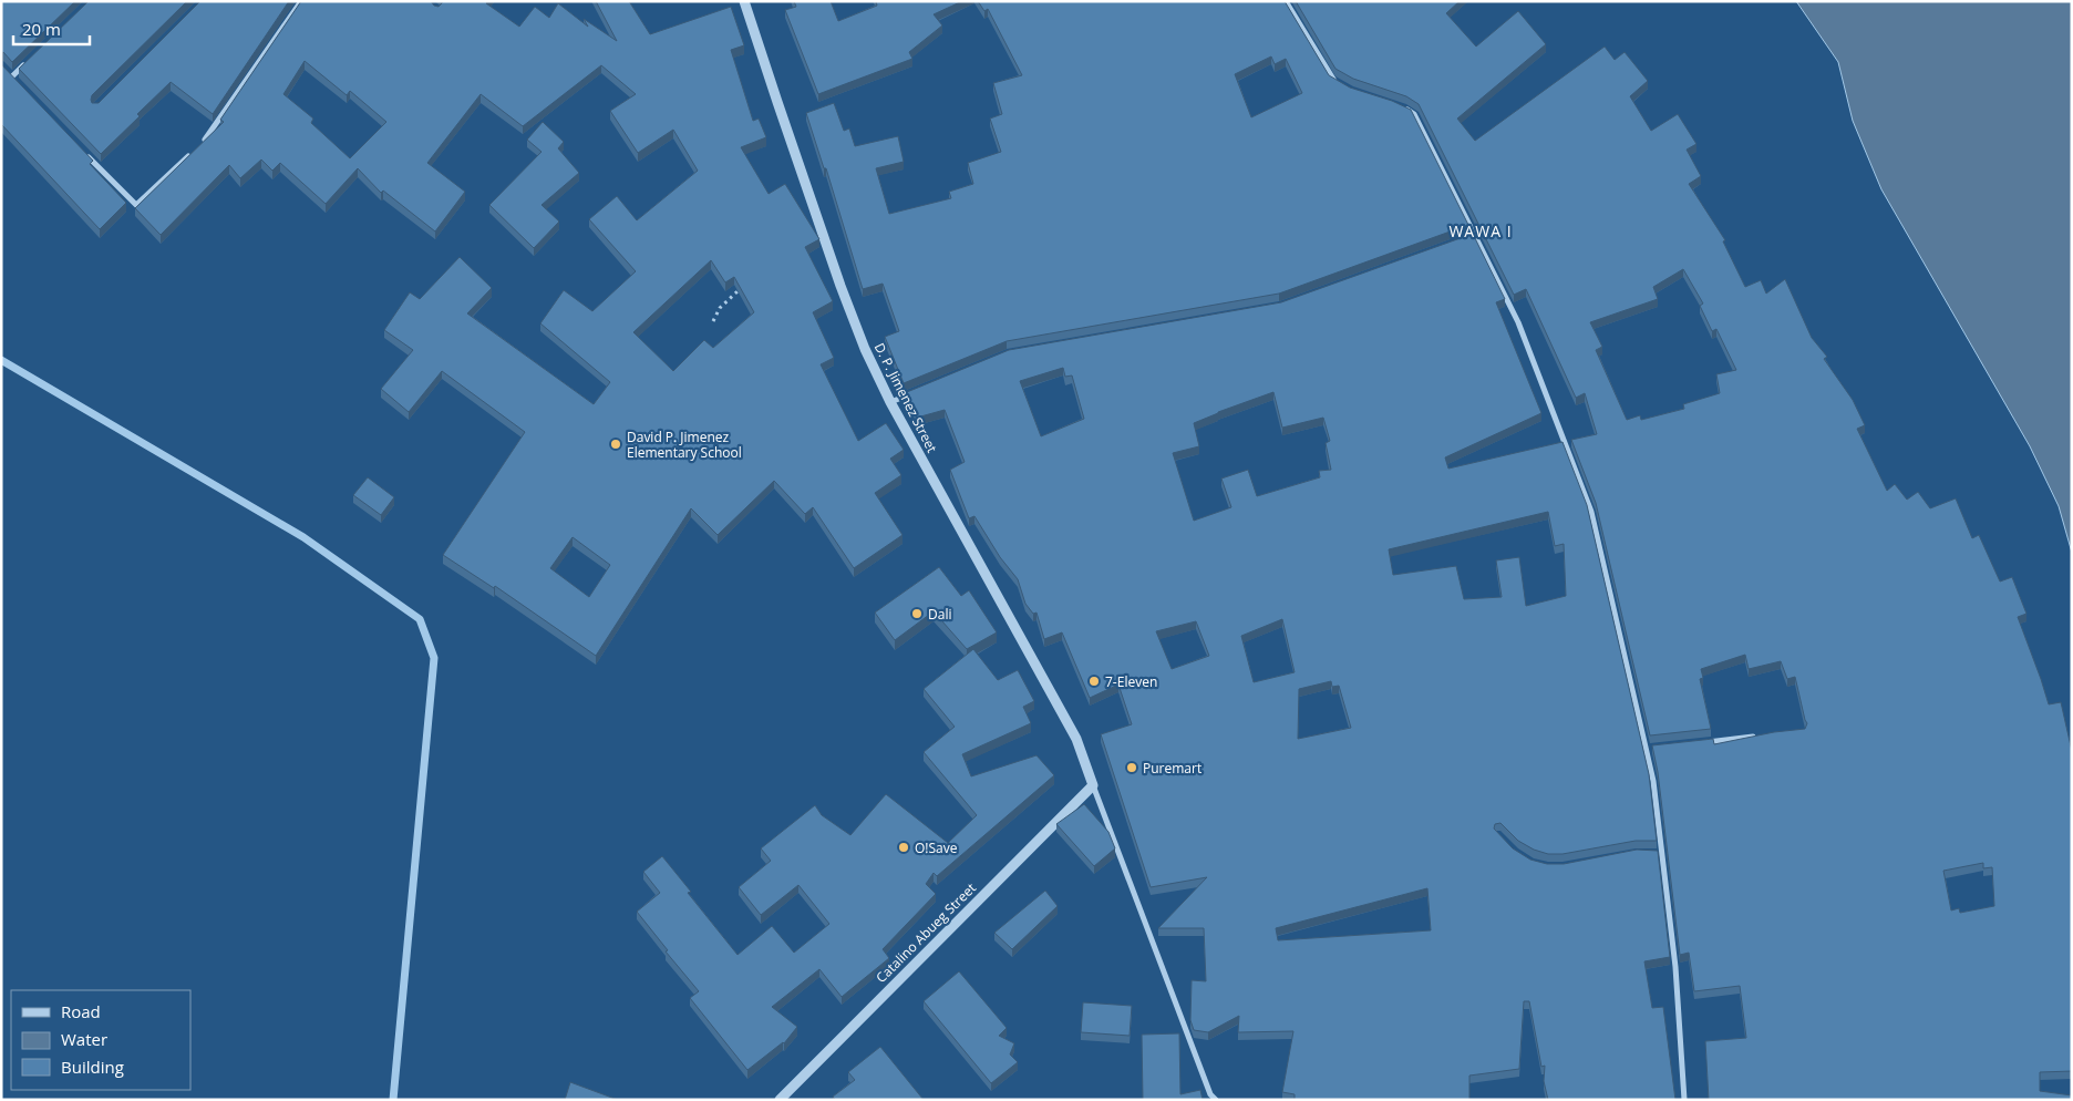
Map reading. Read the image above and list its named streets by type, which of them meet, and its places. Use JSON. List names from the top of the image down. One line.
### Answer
{"streets":{"street":["D. P. Jimenez Street","Catalino Abueg Street"]},"crossings":[["D. P. Jimenez Street","Catalino Abueg Street"]],"districts":["WAWA I"],"places":["David P. Jimenez Elementary School","Dali","7-Eleven","Puremart","O!Save"],"legend":["Road","Water","Building"],"scale_bar":"20 m"}
